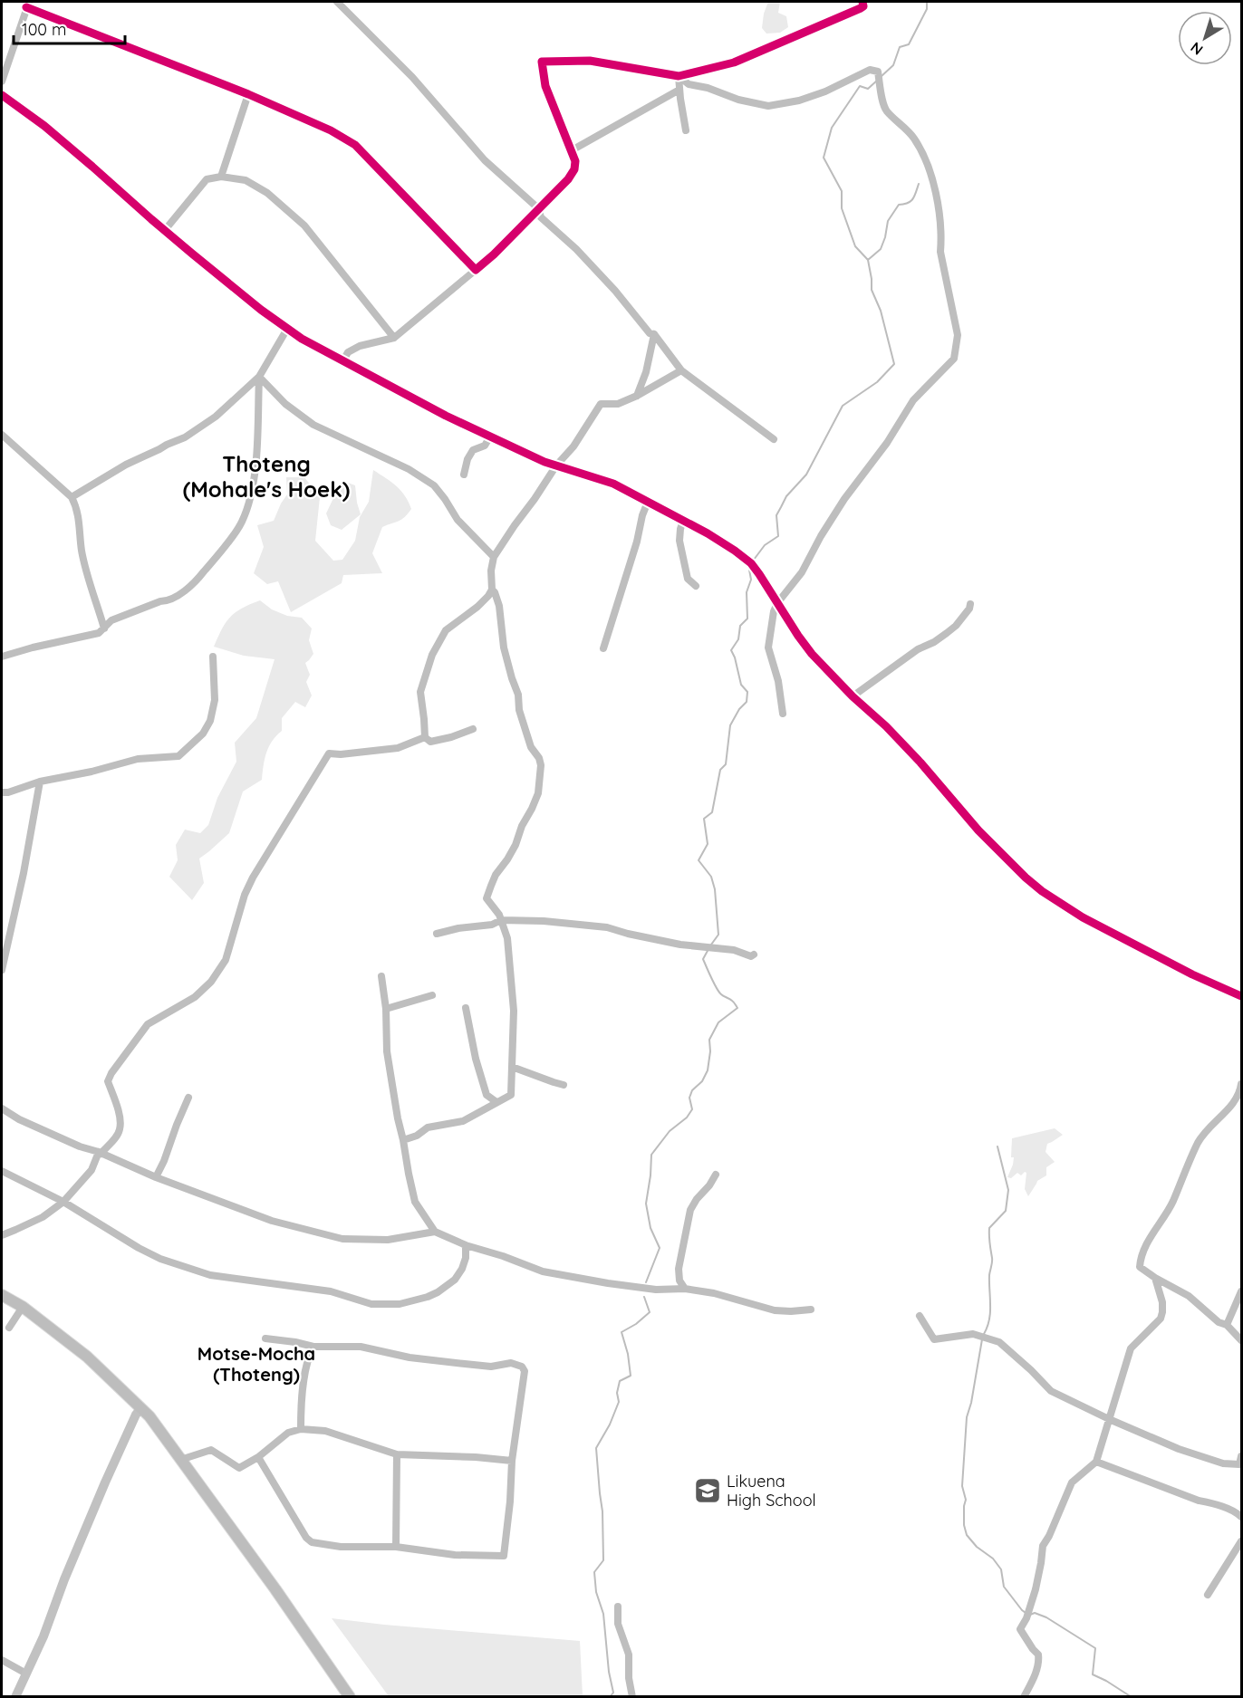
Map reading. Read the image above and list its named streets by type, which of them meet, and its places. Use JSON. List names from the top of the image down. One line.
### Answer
{"districts":["Thoteng (Mohale's Hoek)","Motse-Mocha (Thoteng)"],"places":{"school or university":["Likuena High School"]},"scale_bar":"100 m","north":"bottom left"}
